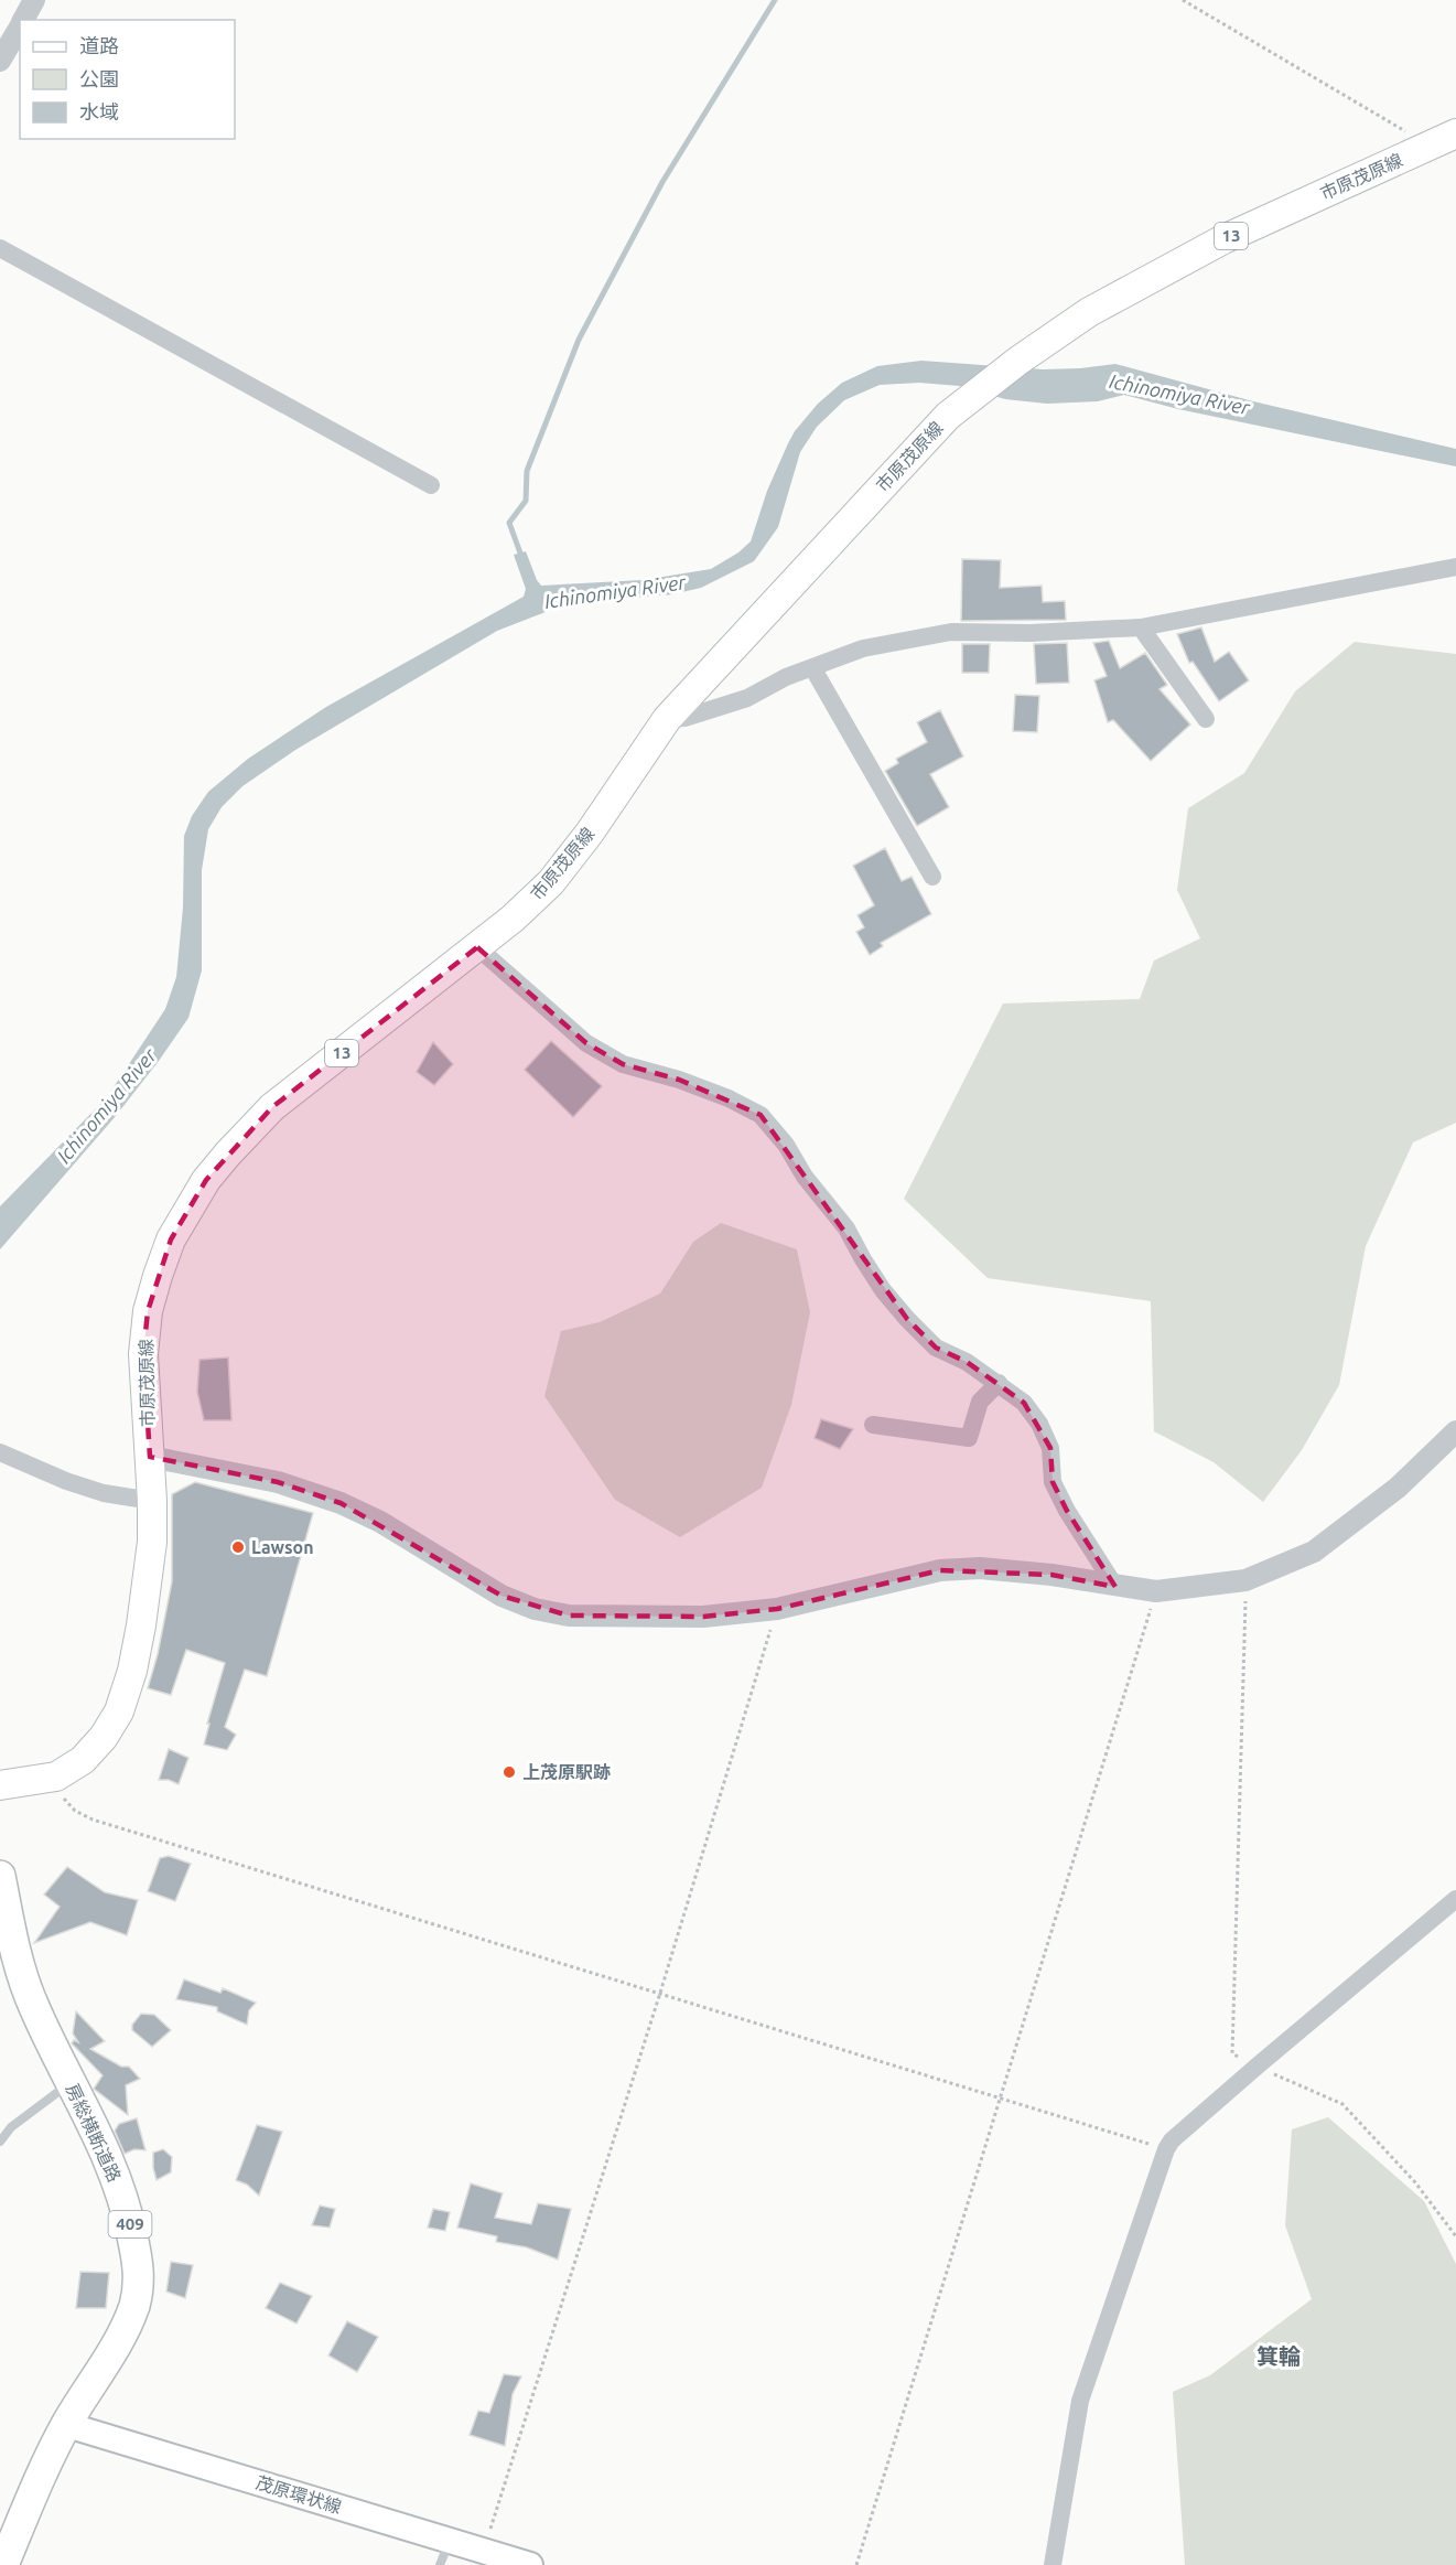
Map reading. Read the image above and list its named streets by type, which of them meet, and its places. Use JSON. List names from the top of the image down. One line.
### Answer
{"streets":{"highway":["房総横断道路","409"],"main road":["市原茂原線","13","茂原環状線"]},"crossings":[["房総横断道路","茂原環状線"]],"districts":["箕輪"],"water":["Ichinomiya River"],"places":["Lawson","上茂原駅跡"],"legend":["道路","公園","水域"]}
